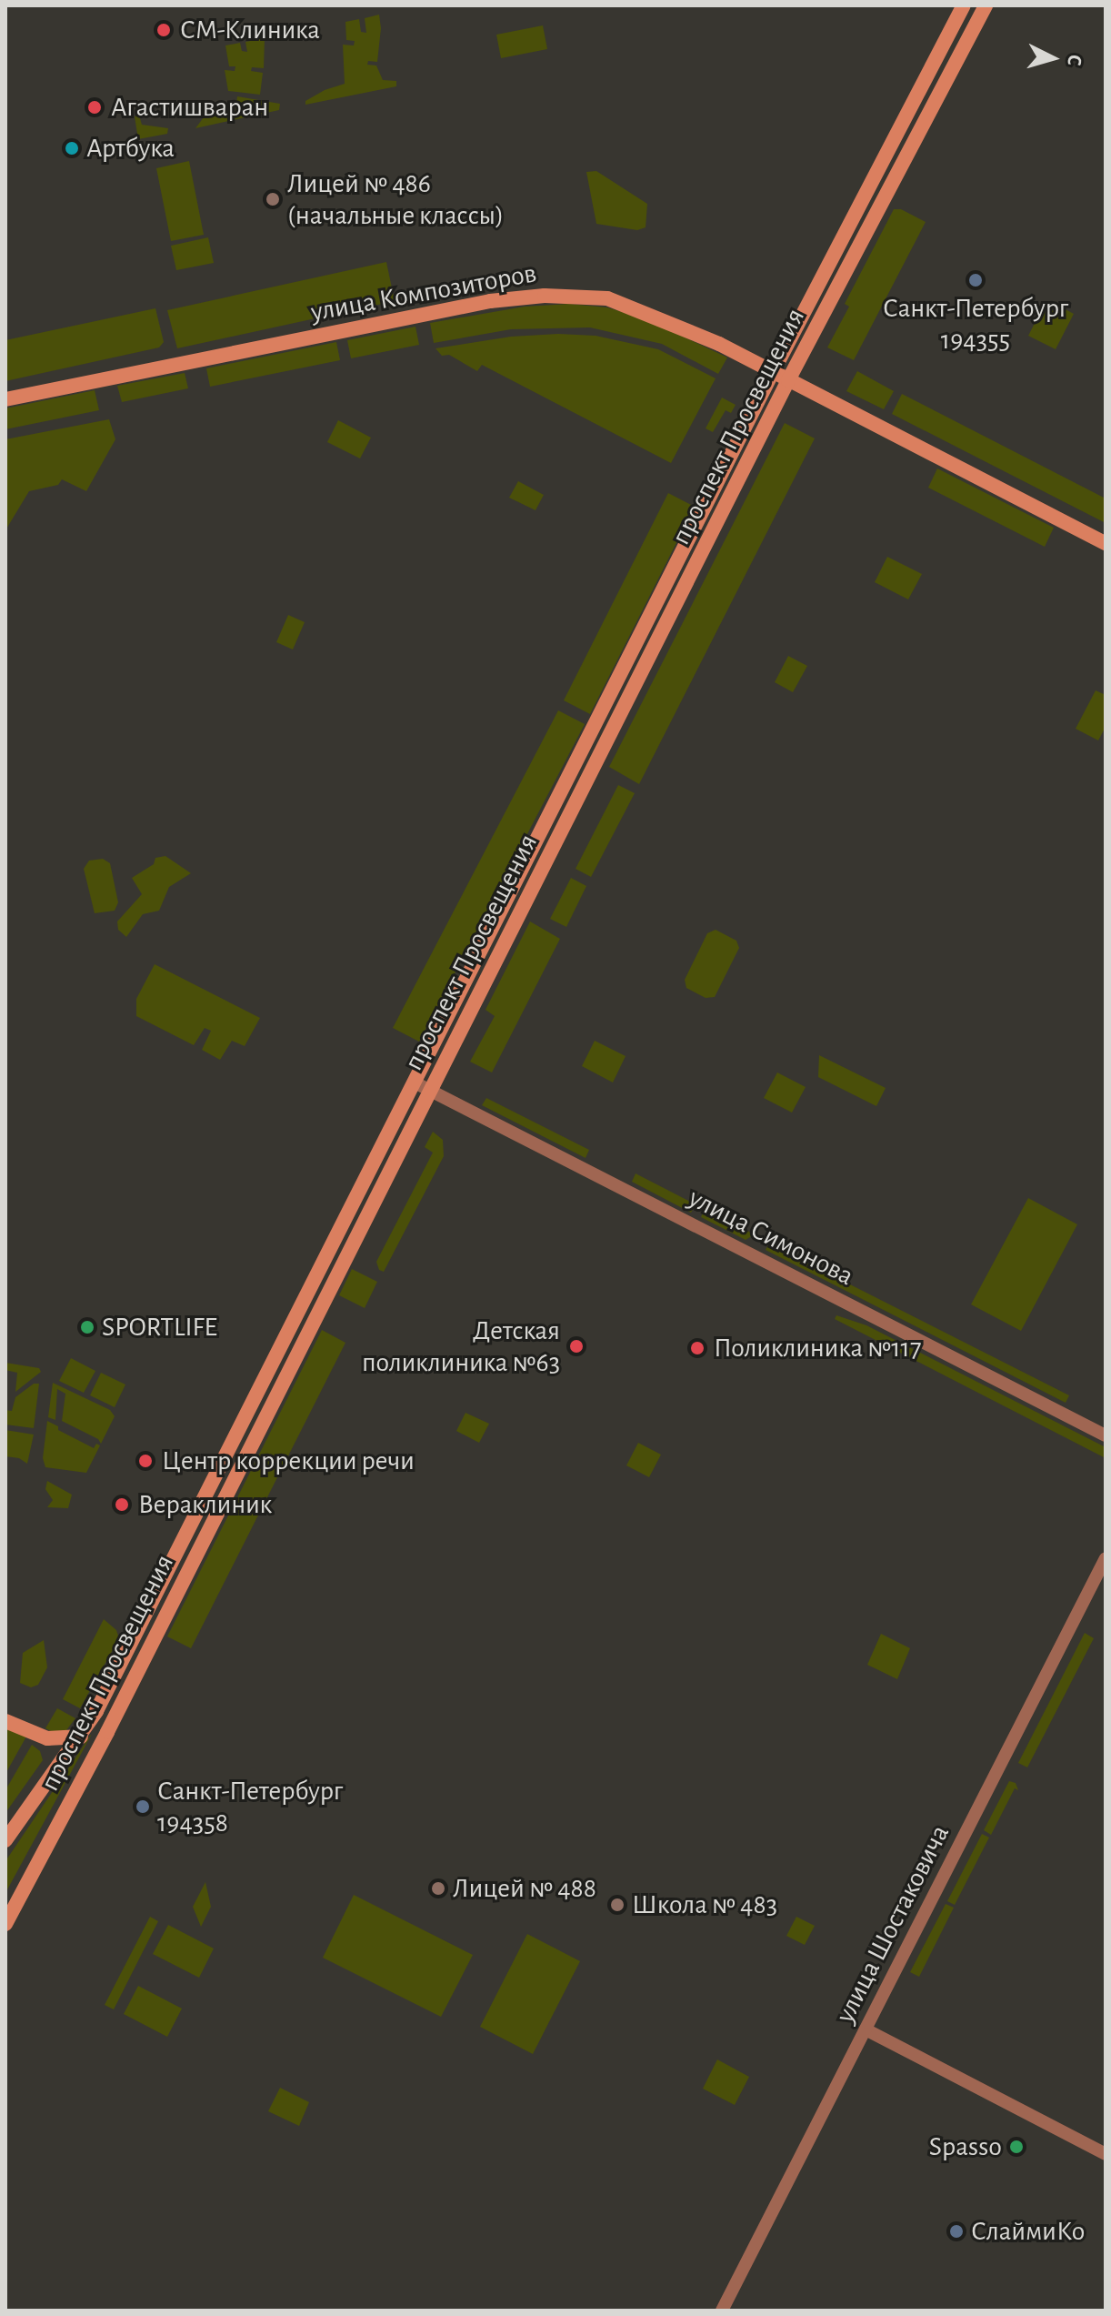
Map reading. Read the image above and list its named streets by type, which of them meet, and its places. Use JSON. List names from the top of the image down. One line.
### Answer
{"streets":{"main road":["улица Композиторов","проспект Просвещения"],"street":["улица Симонова","улица Шостаковича"]},"crossings":[["улица Композиторов","проспект Просвещения"],["проспект Просвещения","улица Симонова"]],"places":["СМ-Клиника","Агастишваран","Артбука","Лицей № 486 (начальные классы)","Санкт-Петербург 194355","SPORTLIFE","Детская поликлиника №63","Поликлиника №117","Центр коррекции речи","Вераклиник","Санкт-Петербург 194358","Лицей № 488","Школа № 483","Spasso","СлаймиКо"],"north":"right"}
